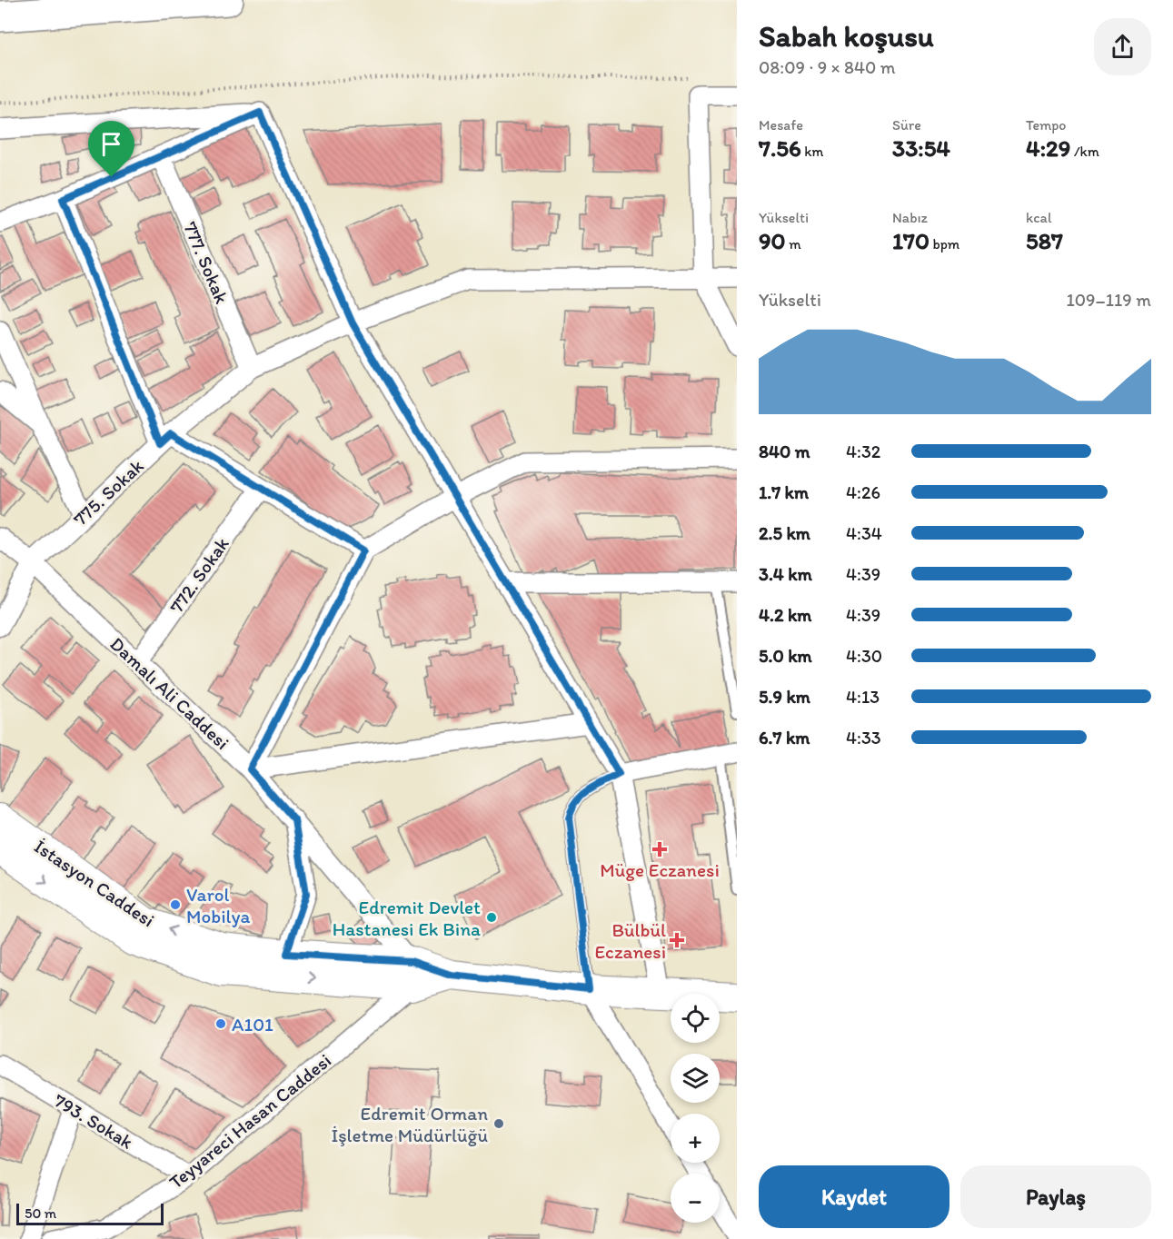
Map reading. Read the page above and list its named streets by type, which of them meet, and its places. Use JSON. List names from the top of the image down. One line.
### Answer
{"streets":{"main road":["İstasyon Caddesi"],"street":["777. Sokak","775. Sokak","772. Sokak","Damalı Ali Caddesi","793. Sokak","Teyyareci Hasan Caddesi"]},"crossings":[["777. Sokak","775. Sokak"],["775. Sokak","Damalı Ali Caddesi"],["772. Sokak","Damalı Ali Caddesi"],["Damalı Ali Caddesi","İstasyon Caddesi"],["Damalı Ali Caddesi","Teyyareci Hasan Caddesi"],["İstasyon Caddesi","Teyyareci Hasan Caddesi"],["793. Sokak","Teyyareci Hasan Caddesi"]],"places":{"health":["Müge Eczanesi","Bülbül Eczanesi"],"other":["Varol Mobilya","Edremit Devlet Hastanesi Ek Bina","A101","Edremit Orman İşletme Müdürlüğü"]},"scale_bar":"50 m","page":{"heading":["Sabah koşusu","08:09 · 9 × 840 m"],"stats":[["Mesafe","7.56 km"],["Süre","33:54"],["Tempo","4:29 /km"],["Yükselti","90 m"],["Nabız","170 bpm"],["kcal","587"]],"chart":["Yükselti","109–119 m"],"list":[{"name":"840 m","note":"4:32"},{"name":"1.7 km","note":"4:26"},{"name":"2.5 km","note":"4:34"},{"name":"3.4 km","note":"4:39"},{"name":"4.2 km","note":"4:39"},{"name":"5.0 km","note":"4:30"},{"name":"5.9 km","note":"4:13"},{"name":"6.7 km","note":"4:33"}],"map_buttons":["+","−"],"buttons":["Kaydet","Paylaş"],"scale":"50 m"}}
